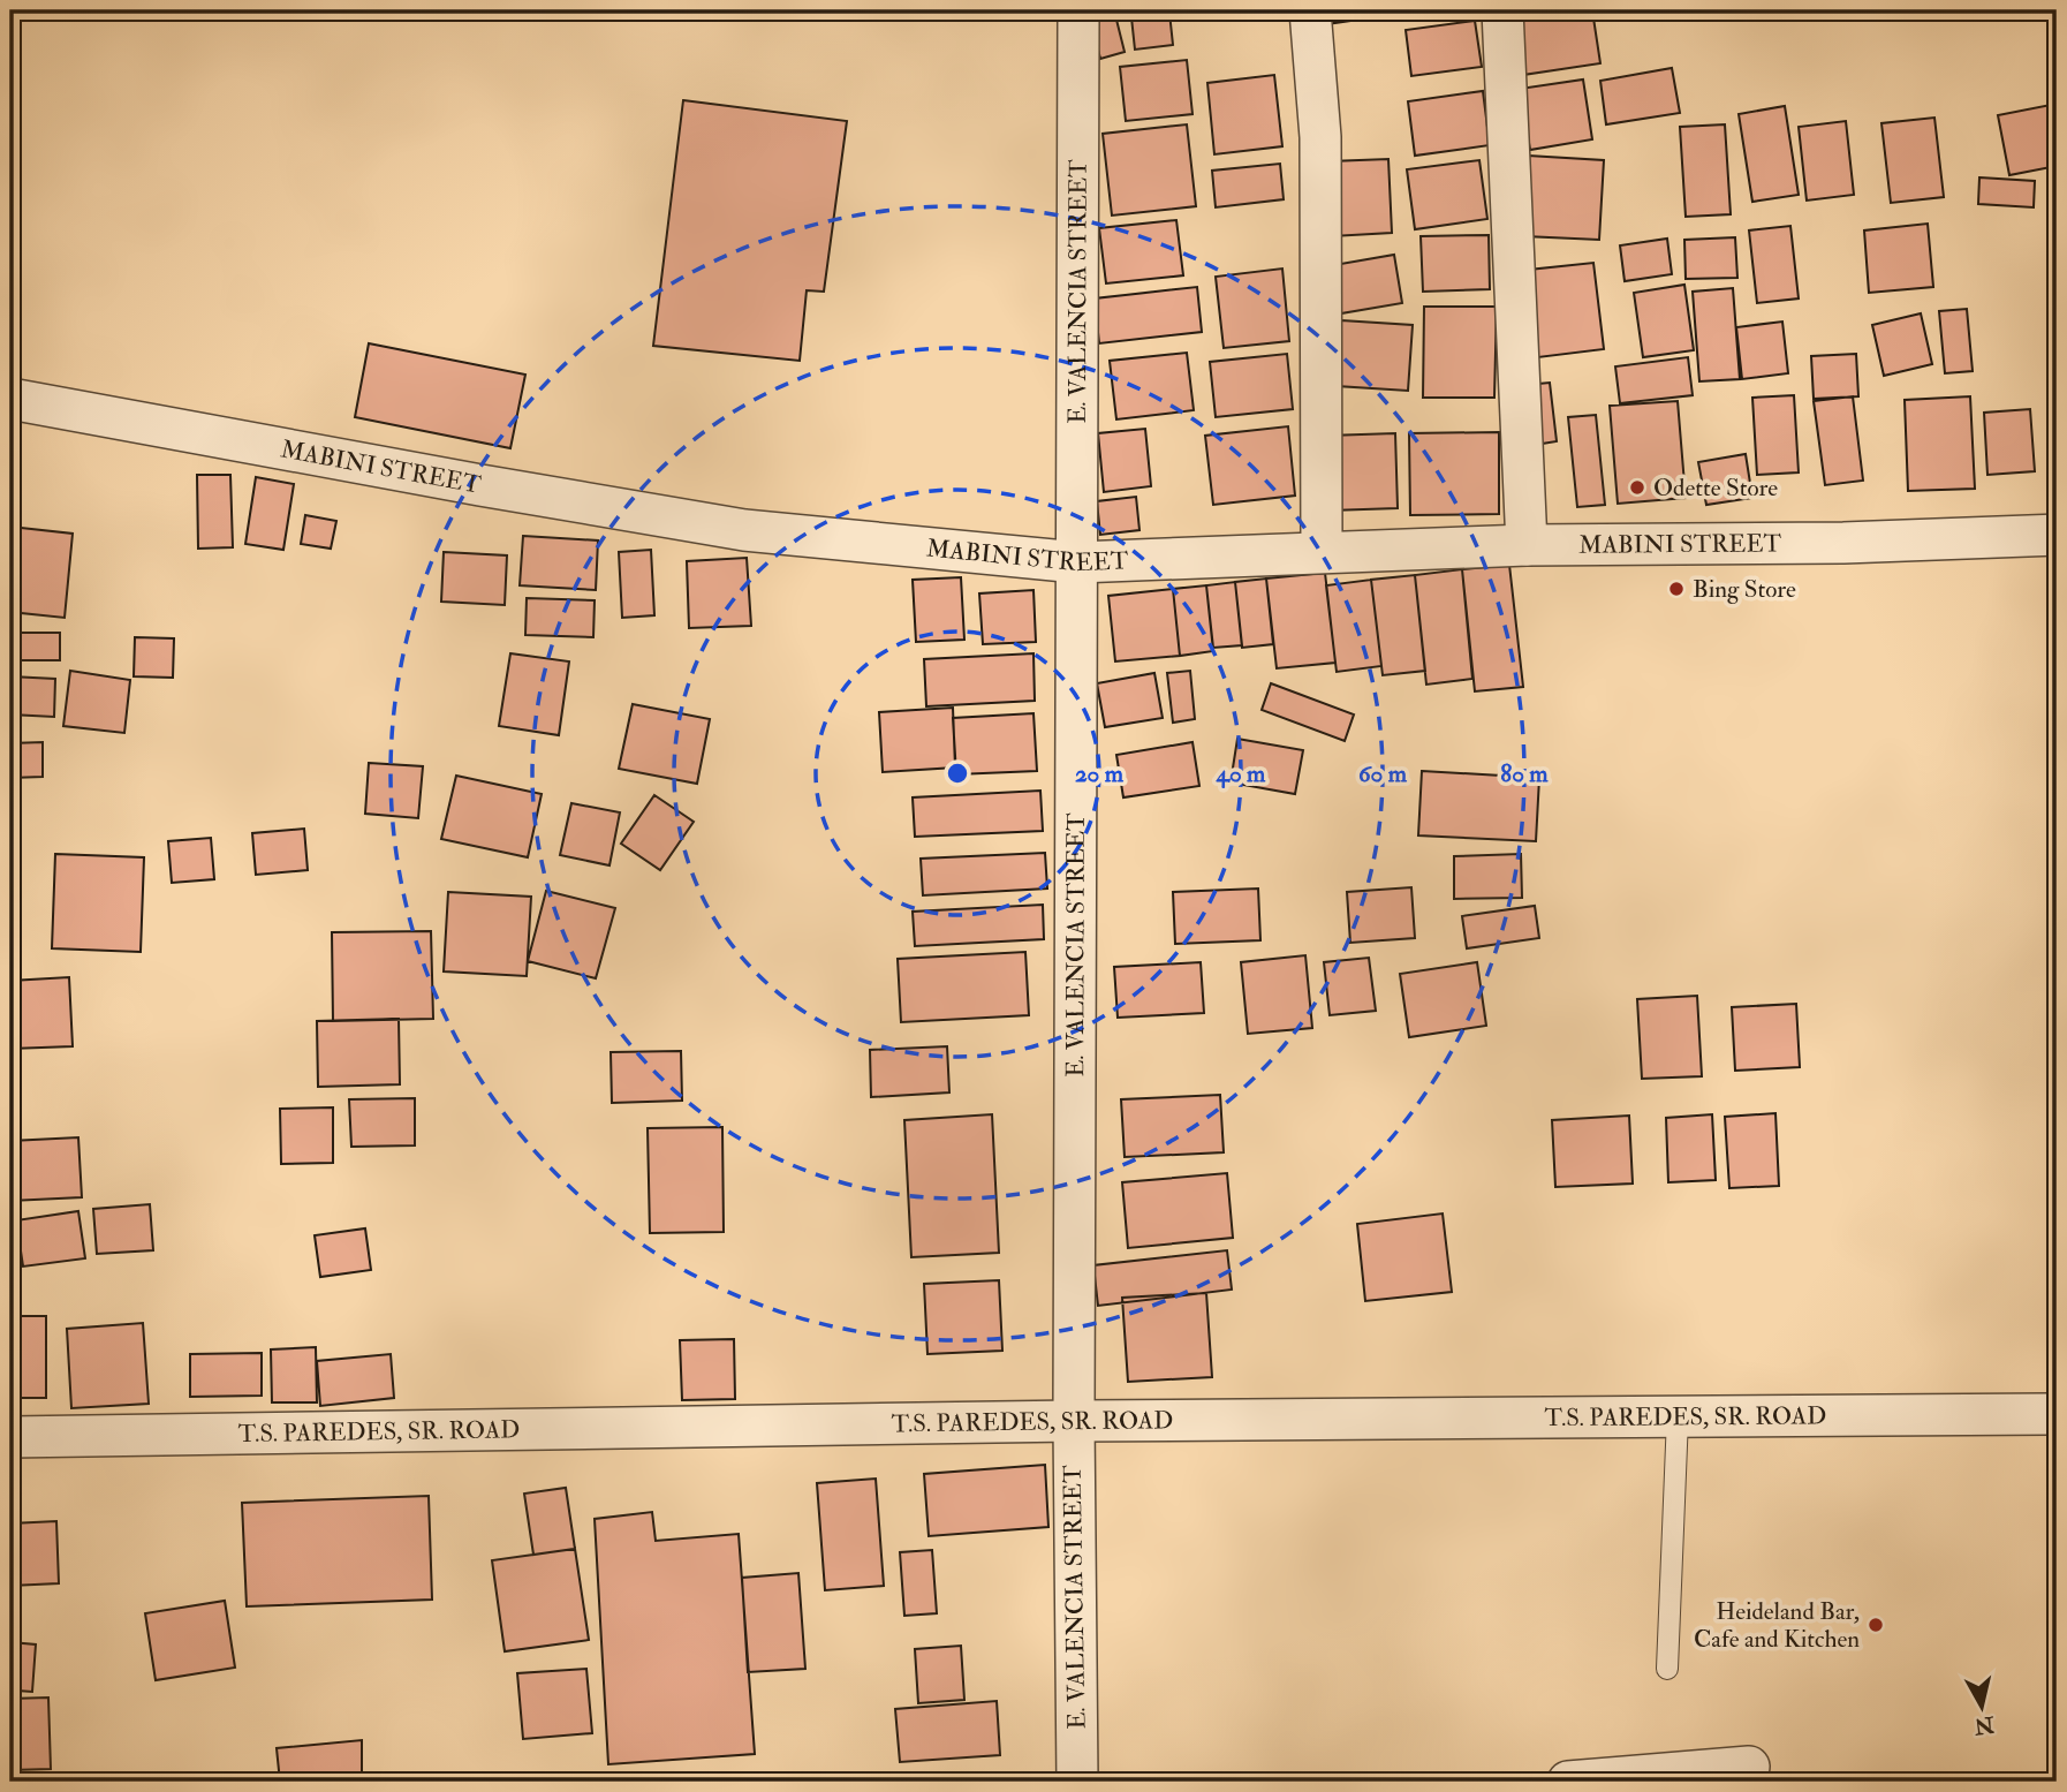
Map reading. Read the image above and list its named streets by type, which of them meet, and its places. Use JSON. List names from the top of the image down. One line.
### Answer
{"streets":{"street":["E. VALENCIA STREET","MABINI STREET","T.S. PAREDES, SR. ROAD"]},"crossings":[["E. VALENCIA STREET","MABINI STREET"],["E. VALENCIA STREET","T.S. PAREDES, SR. ROAD"]],"places":["Odette Store","Bing Store","Heideland Bar, Cafe and Kitchen"],"north":"bottom","rings":["20 m","40 m","60 m","80 m"]}
